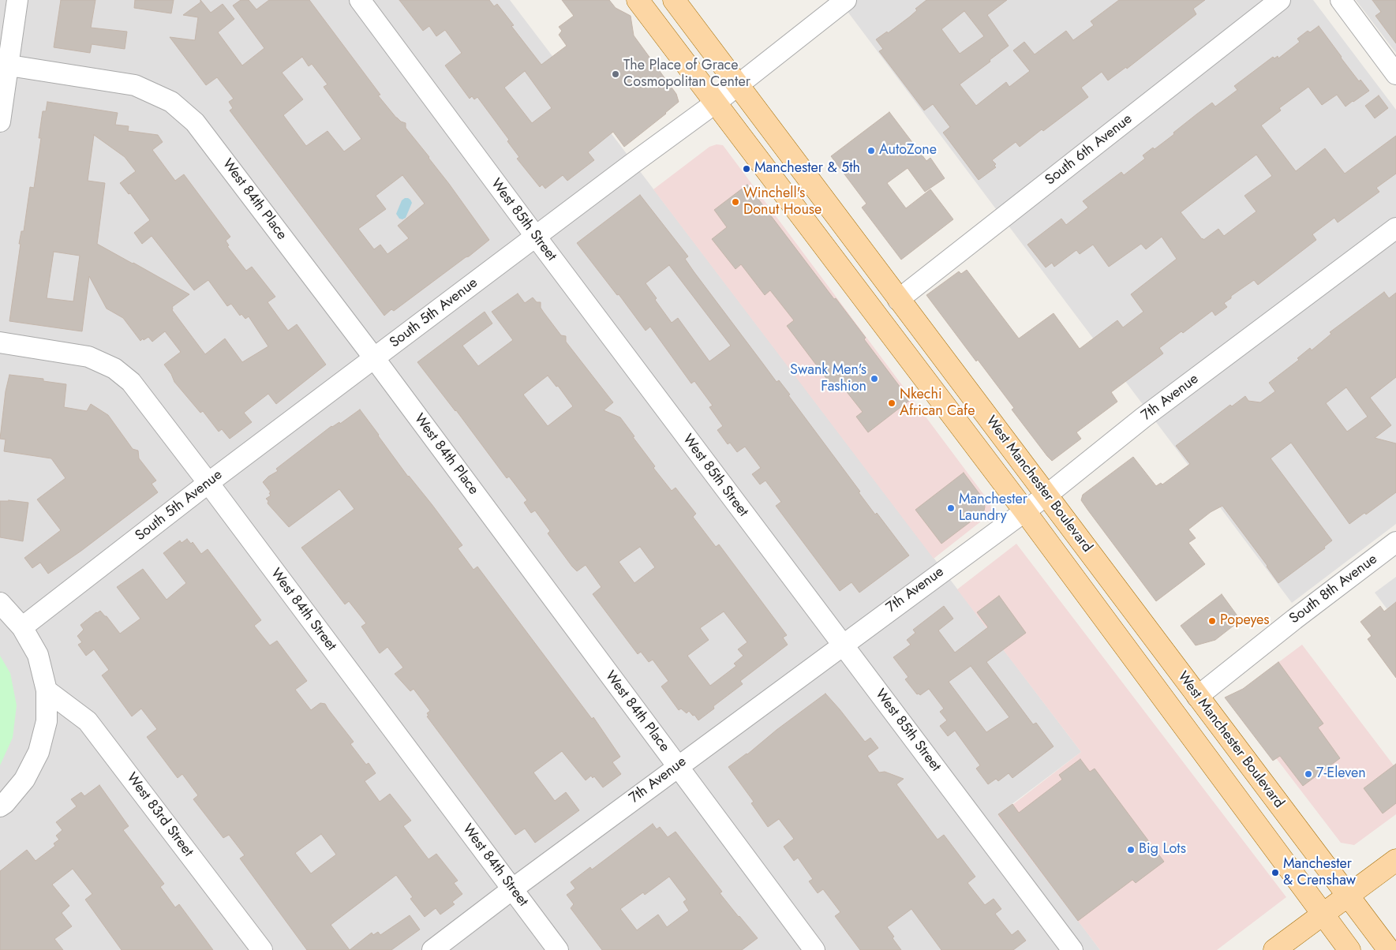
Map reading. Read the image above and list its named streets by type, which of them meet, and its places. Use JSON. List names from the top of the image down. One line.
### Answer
{"streets":{"main road":["West Manchester Boulevard"],"street":["South 6th Avenue","West 84th Place","West 85th Street","South 5th Avenue","7th Avenue","South 8th Avenue","West 84th Street","West 83rd Street"]},"crossings":[["South 6th Avenue","West Manchester Boulevard"],["West 84th Place","South 5th Avenue"],["West 84th Place","7th Avenue"],["West 85th Street","South 5th Avenue"],["West 85th Street","7th Avenue"],["South 5th Avenue","West Manchester Boulevard"],["South 5th Avenue","West 84th Street"],["7th Avenue","West Manchester Boulevard"],["7th Avenue","West 84th Street"],["West Manchester Boulevard","South 8th Avenue"]],"places":["The Place of Grace Cosmopolitan Center","AutoZone","Manchester & 5th","Winchell's Donut House","Swank Men's Fashion","Nkechi African Cafe","Manchester Laundry","Popeyes","7-Eleven","Big Lots","Manchester & Crenshaw"]}
